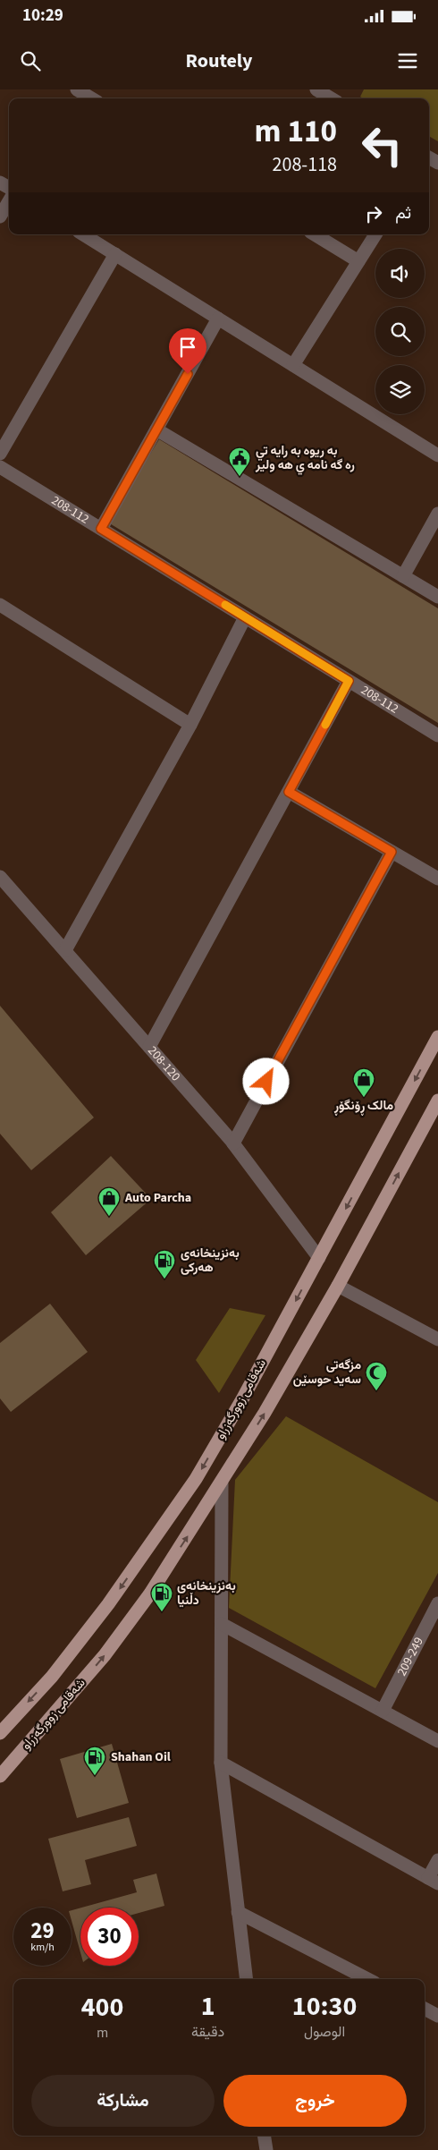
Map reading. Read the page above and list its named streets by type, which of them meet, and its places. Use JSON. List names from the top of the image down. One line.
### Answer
{"streets":{"main road":["شەقامی زوورگەزراو"],"street":["208-112","208-120","209-249"]},"crossings":[["208-120","شەقامی زوورگەزراو"]],"places":{"public building":["به ريوه به رايه تي ره گه نامه ي هه ولير"],"shop":["مالک ڕۆنگۆڕ","Auto Parcha"],"fuel station":["بەنزینخانەی هەرکی","بەنزینخانەی دڵنیا","Shahan Oil"],"mosque":["مزگەتی سەید حوسێن"]},"page":{"status":"10:29","header":"Routely","turn":["110 m","208-118"],"then":"ثم","speed":"29 km/h","limit":"30","eta":["10:30","الوصول","1","دقيقة","400","m"],"buttons":["خروج","مشاركة"]}}
